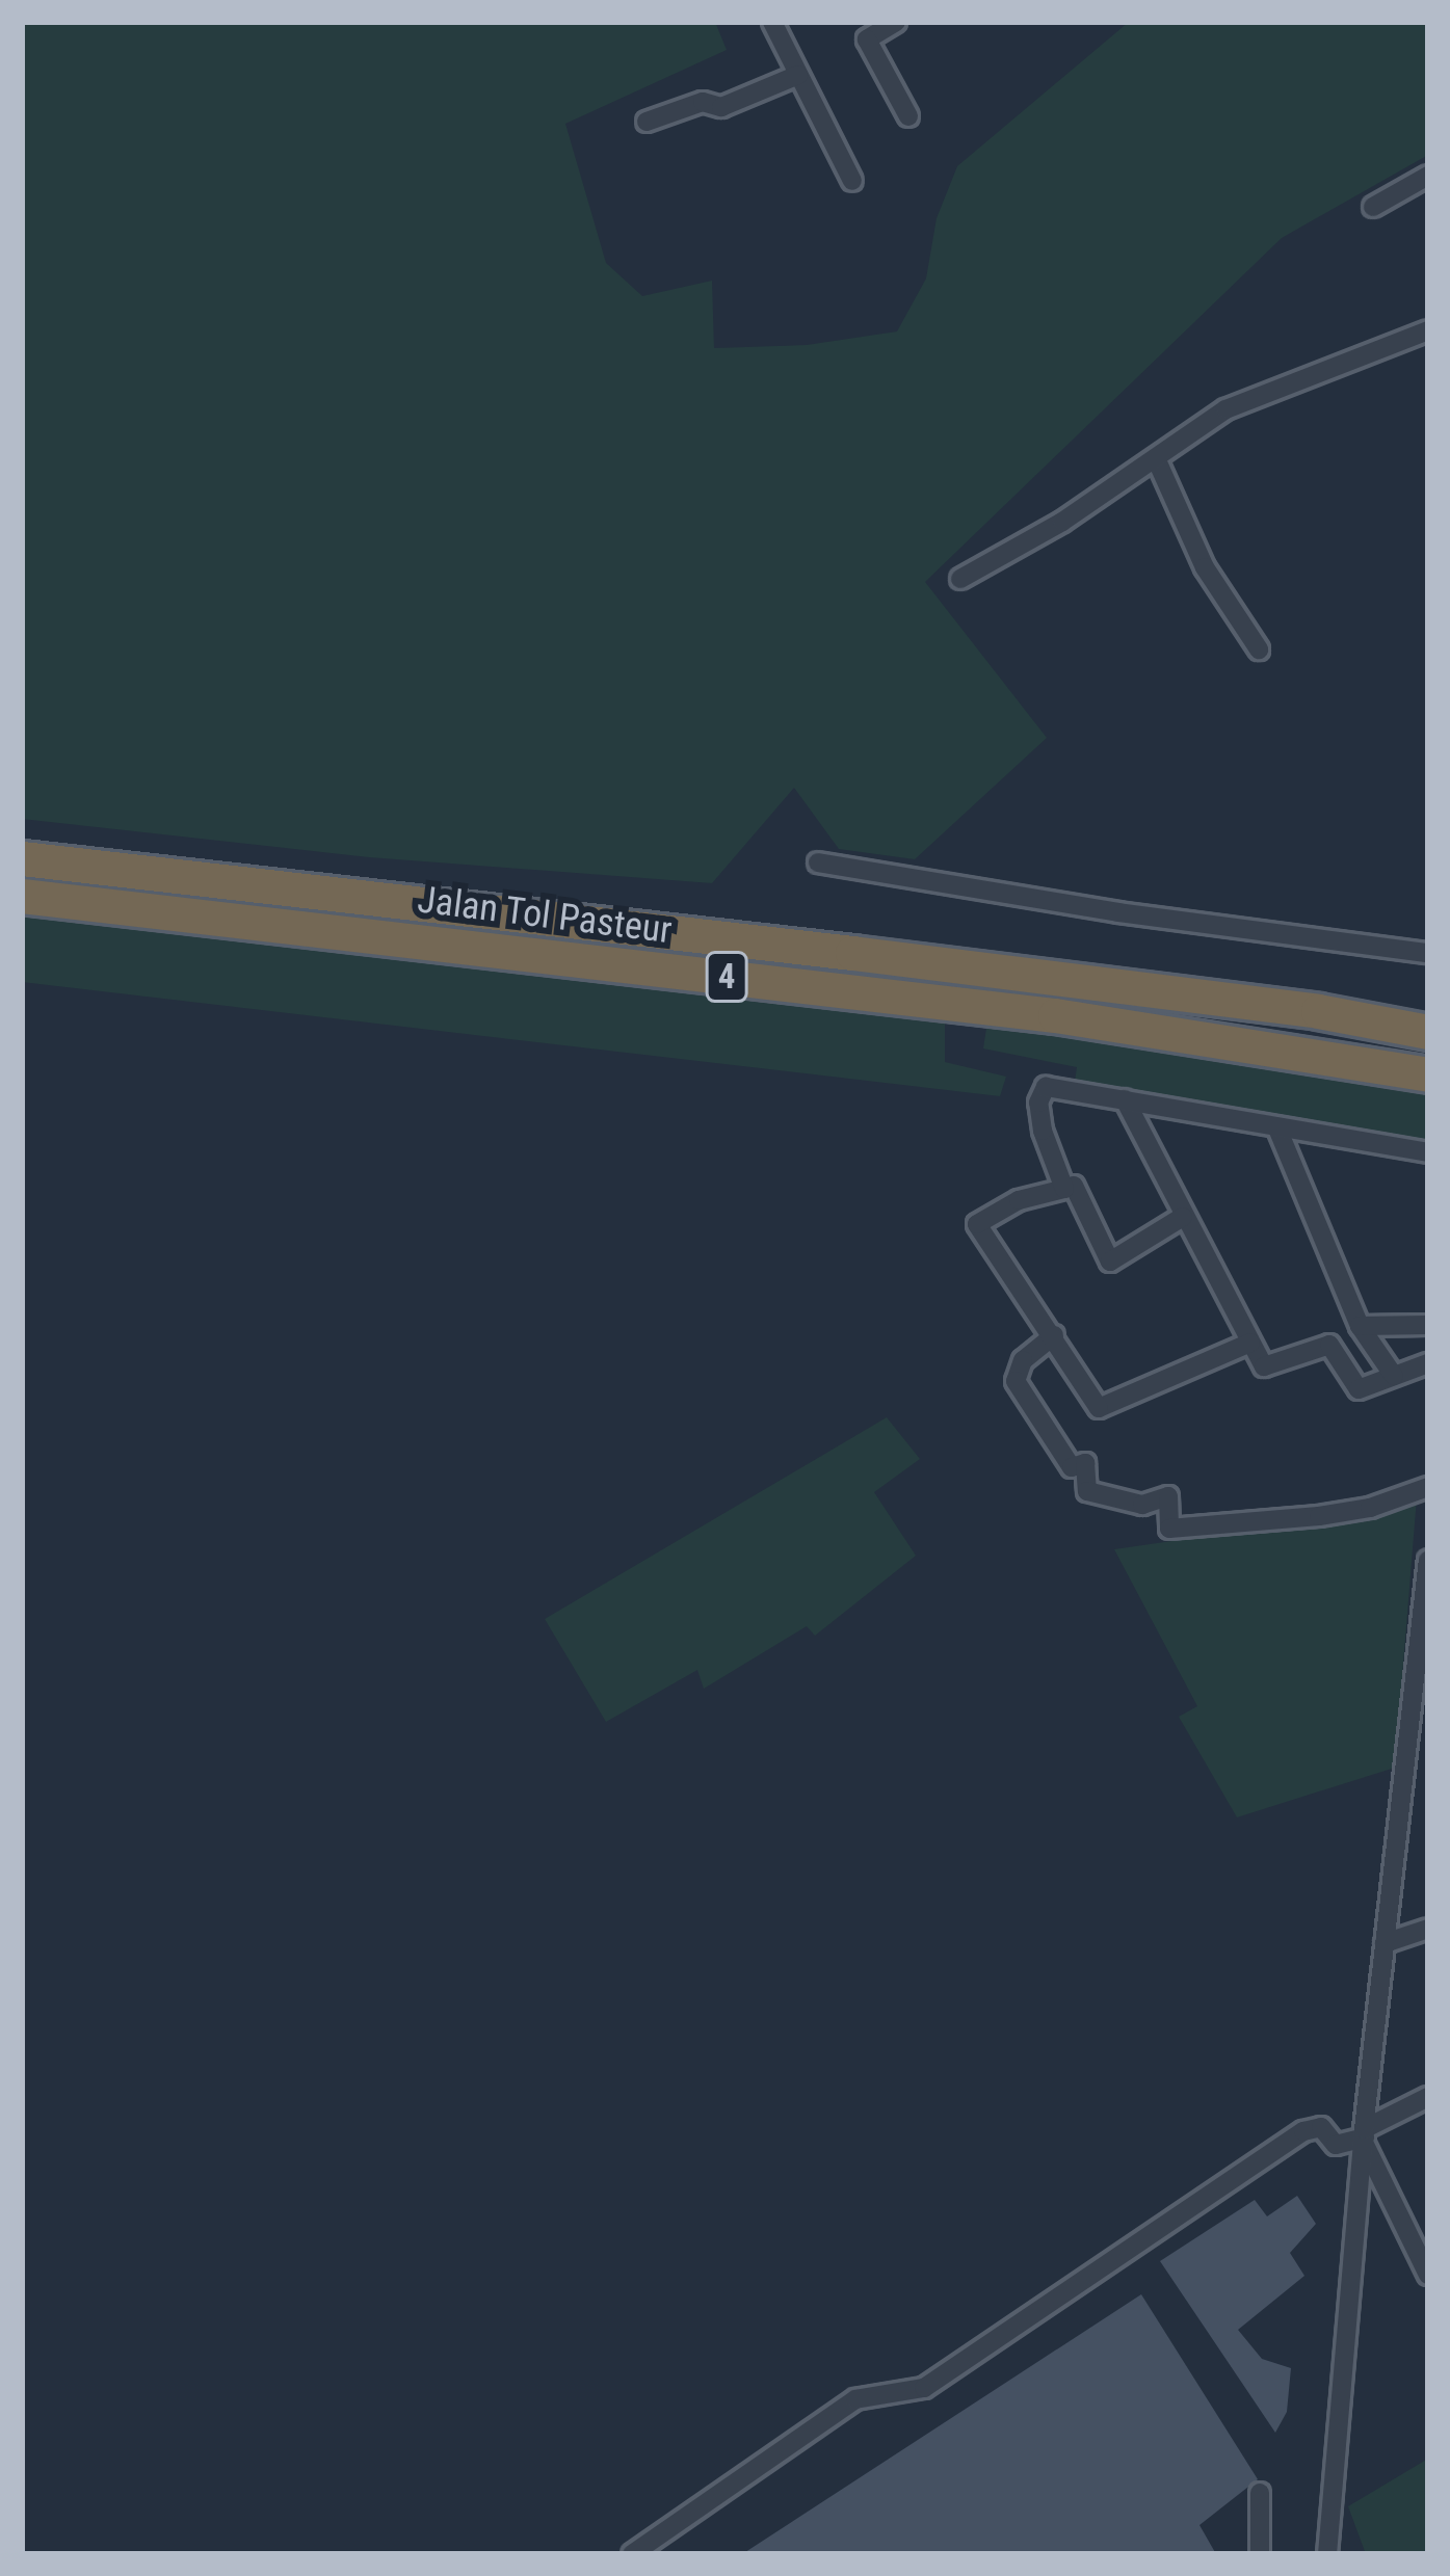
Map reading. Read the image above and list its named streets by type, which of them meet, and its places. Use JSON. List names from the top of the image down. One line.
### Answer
{"streets":{"highway":["Jalan Tol Pasteur","4"]}}
